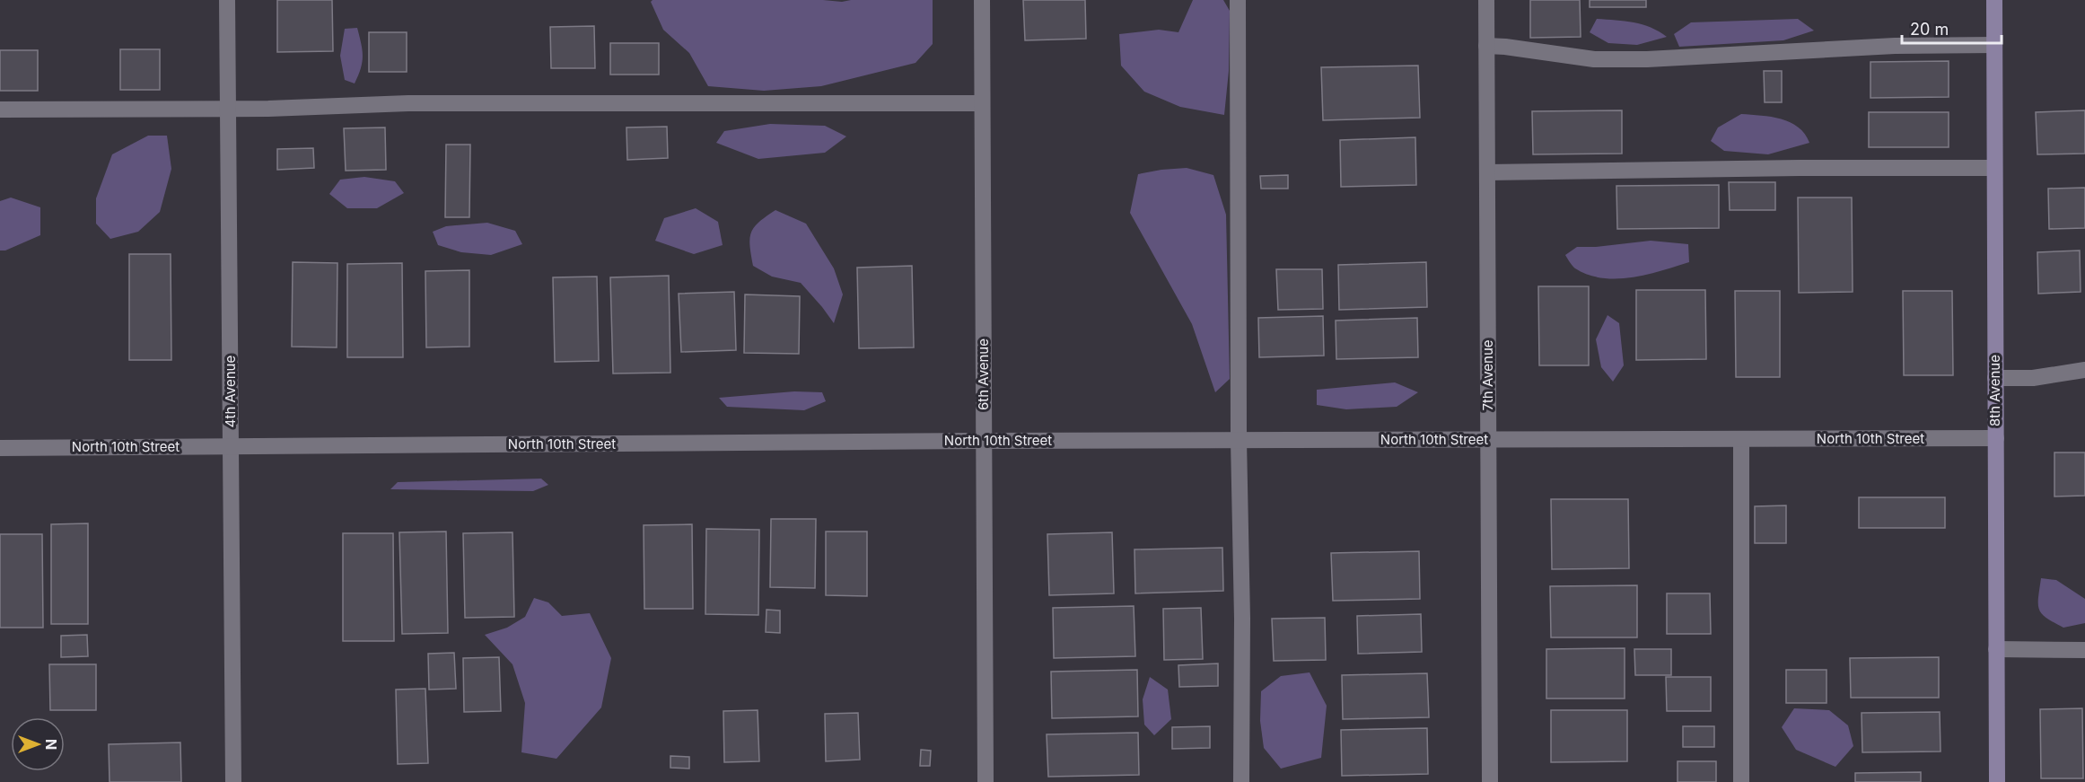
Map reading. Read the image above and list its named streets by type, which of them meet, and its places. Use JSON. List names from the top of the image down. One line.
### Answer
{"streets":{"street":["6th Avenue","7th Avenue","8th Avenue","4th Avenue","North 10th Street"]},"crossings":[["6th Avenue","North 10th Street"],["7th Avenue","North 10th Street"],["8th Avenue","North 10th Street"],["4th Avenue","North 10th Street"]],"scale_bar":"20 m","north":"right"}
